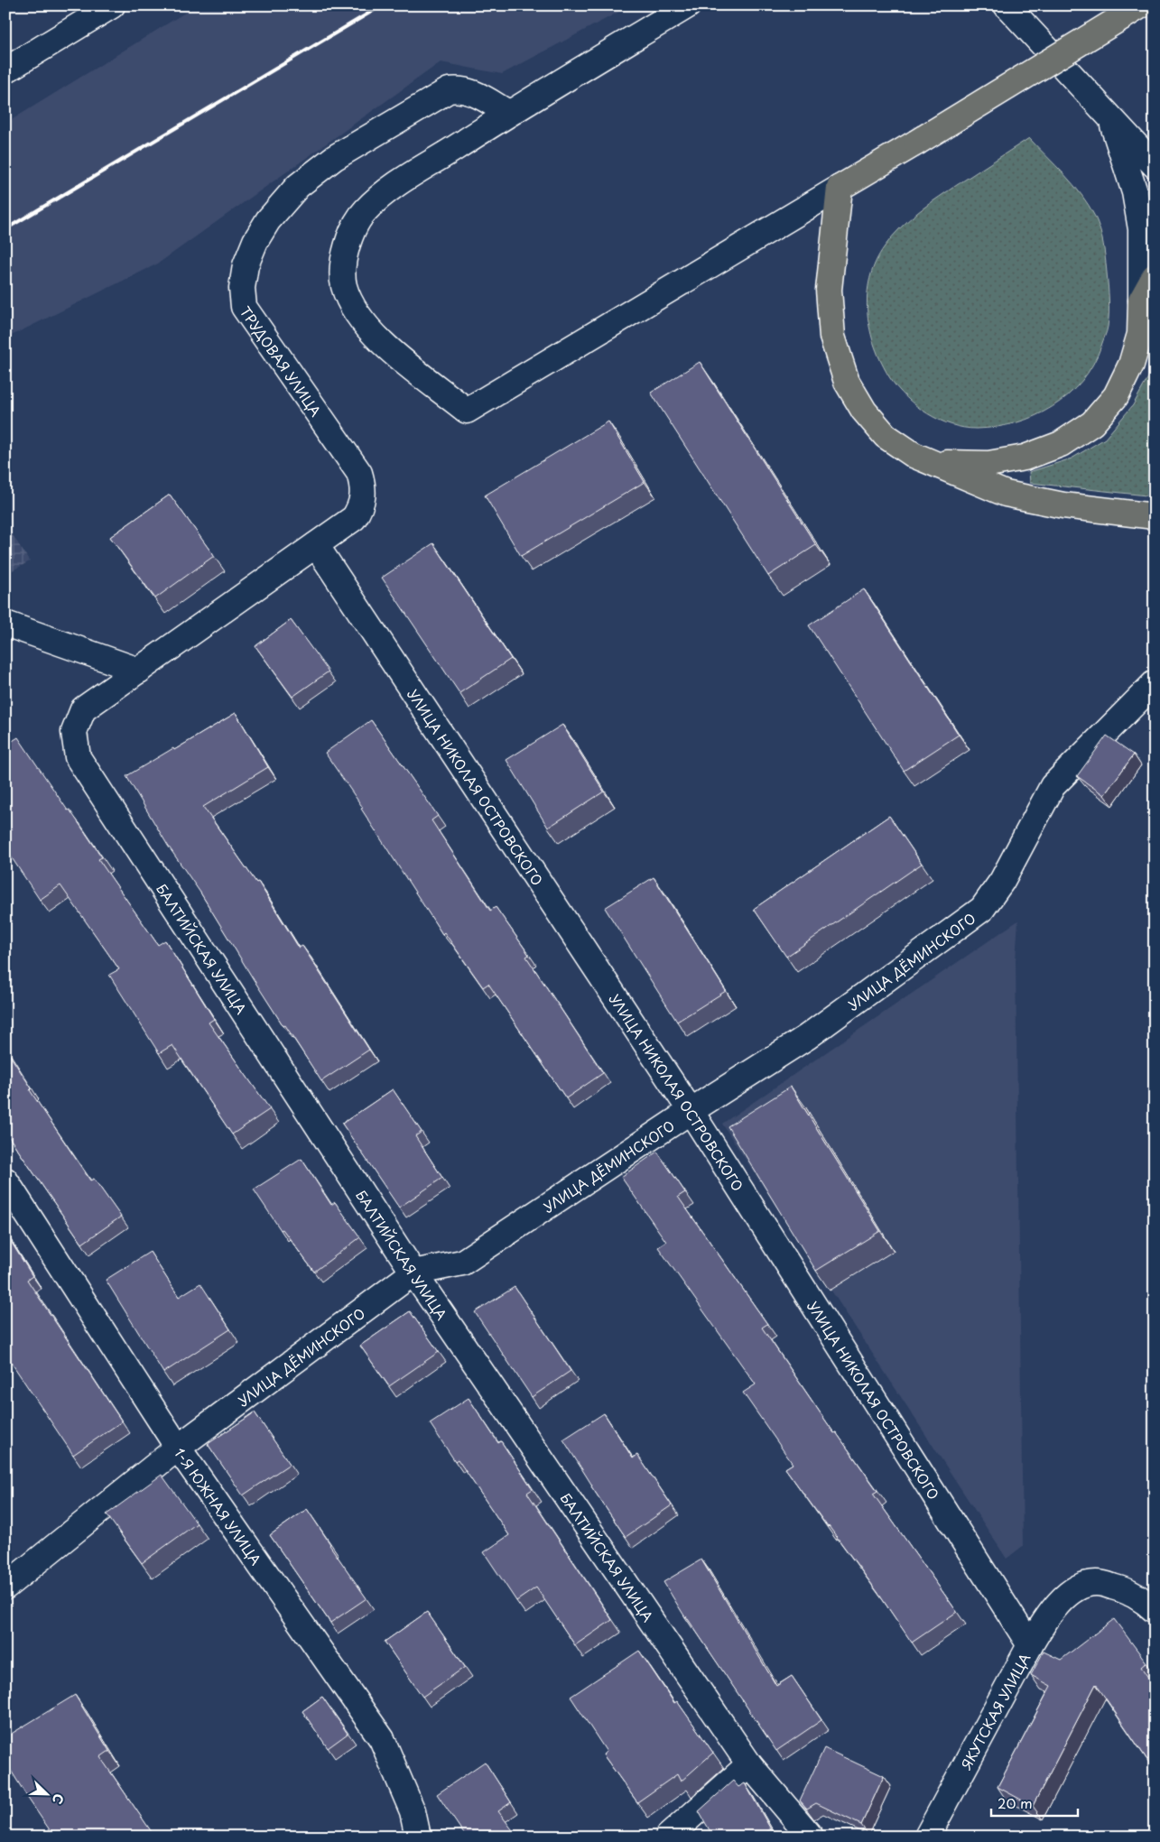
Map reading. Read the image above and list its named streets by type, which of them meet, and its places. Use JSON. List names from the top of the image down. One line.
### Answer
{"streets":{"street":["ТРУДОВАЯ УЛИЦА","УЛИЦА НИКОЛАЯ ОСТРОВСКОГО","БАЛТИЙСКАЯ УЛИЦА","УЛИЦА ДЁМИНСКОГО","1-Я ЮЖНАЯ УЛИЦА","ЯКУТСКАЯ УЛИЦА"]},"crossings":[["ТРУДОВАЯ УЛИЦА","УЛИЦА НИКОЛАЯ ОСТРОВСКОГО"],["ТРУДОВАЯ УЛИЦА","БАЛТИЙСКАЯ УЛИЦА"],["УЛИЦА НИКОЛАЯ ОСТРОВСКОГО","УЛИЦА ДЁМИНСКОГО"],["УЛИЦА НИКОЛАЯ ОСТРОВСКОГО","ЯКУТСКАЯ УЛИЦА"],["БАЛТИЙСКАЯ УЛИЦА","УЛИЦА ДЁМИНСКОГО"],["УЛИЦА ДЁМИНСКОГО","1-Я ЮЖНАЯ УЛИЦА"]],"scale_bar":"20 m","north":"bottom right"}
